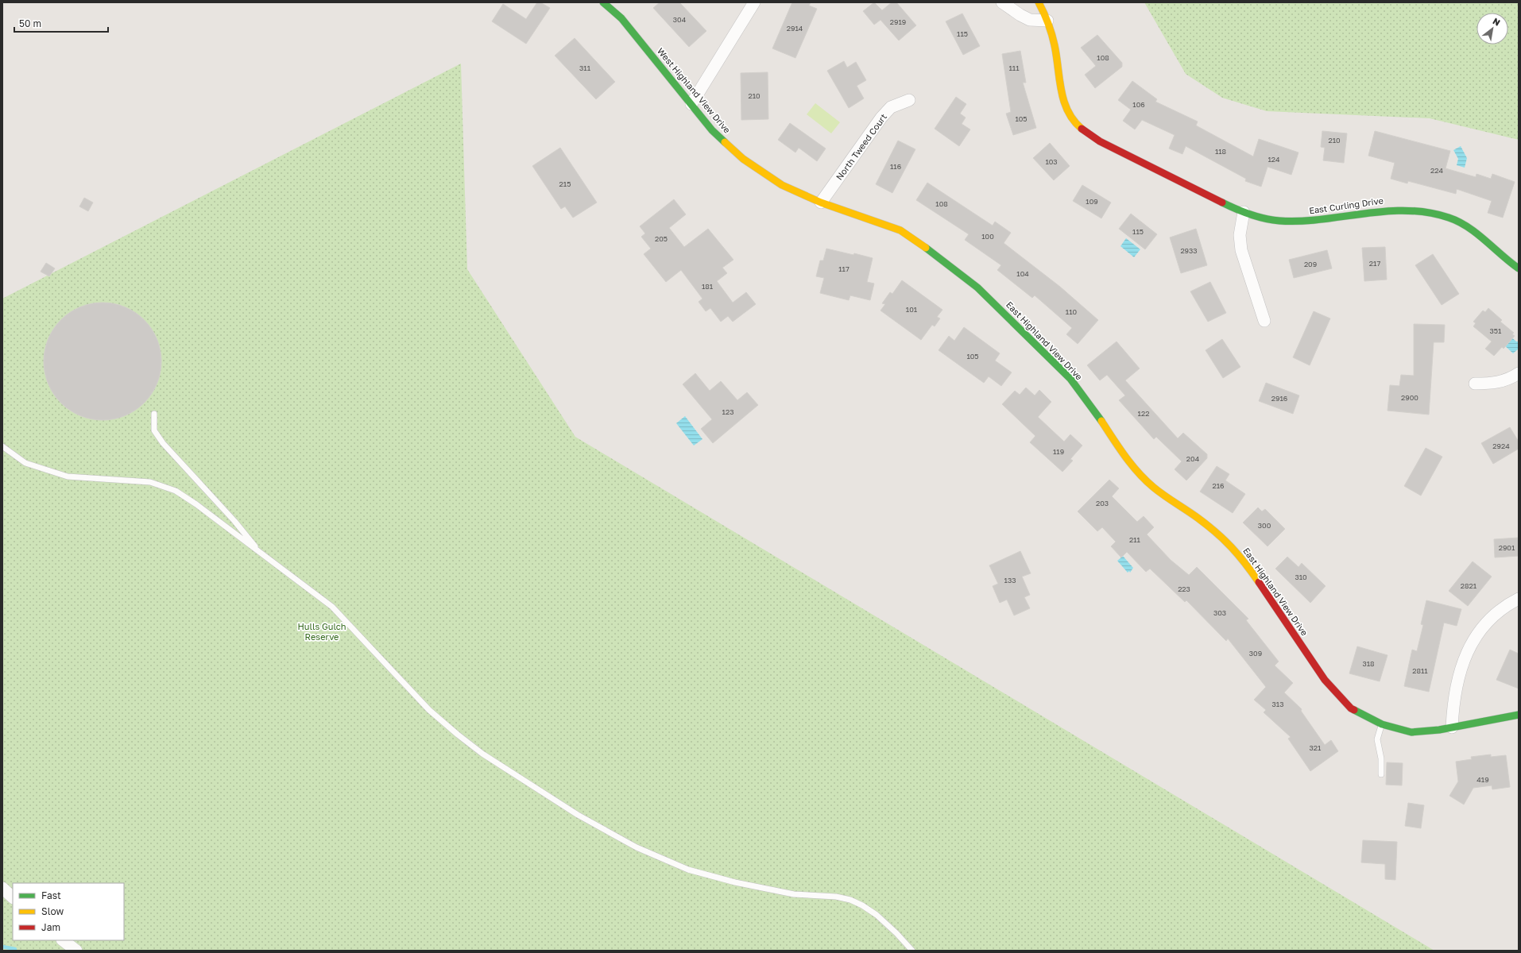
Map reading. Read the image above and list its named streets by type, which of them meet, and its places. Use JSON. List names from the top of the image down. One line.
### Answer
{"streets":{"street":["West Highland View Drive","North Tweed Court","East Curling Drive","East Highland View Drive"]},"crossings":[["West Highland View Drive","North Tweed Court"],["West Highland View Drive","East Highland View Drive"]],"parks":["Hulls Gulch Reserve"],"house_numbers":["304","2919","2914","115","108","311","111","210","106","105","210","118","124","103","116","224","215","109","108","115","100","205","2933","217","209","117","104","181","101","110","351","105","2900","2916","123","122","2924","119","204","216","203","300","211","2901","310","133","2821","223","303","309","318","2811","313","321","419"],"legend":["Fast","Slow","Jam"],"scale_bar":"50 m","north":"top right"}
